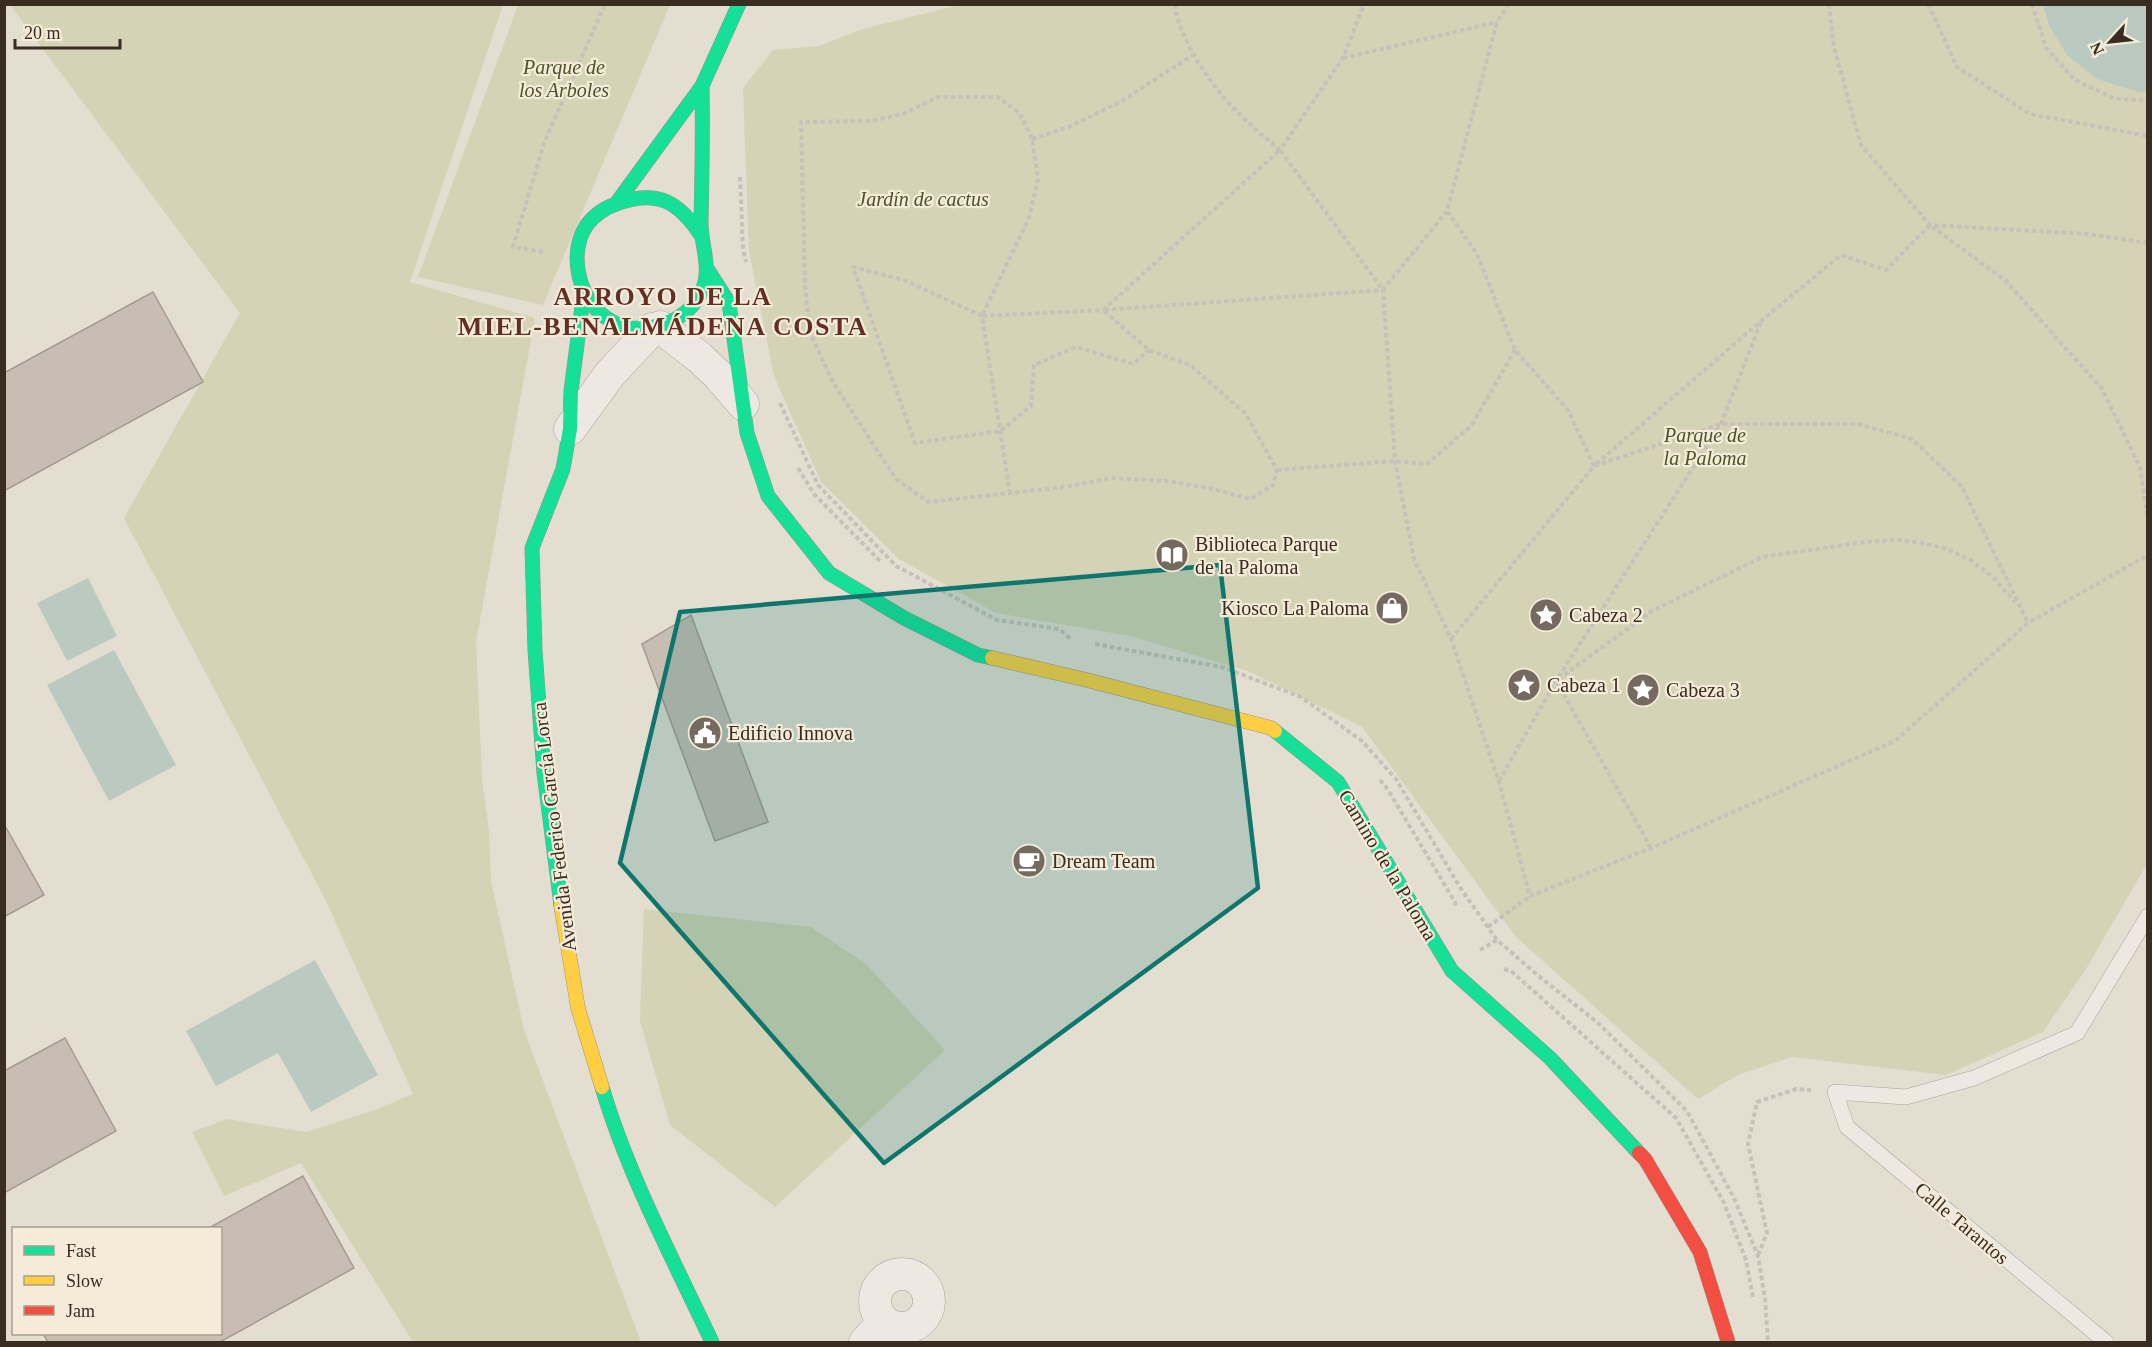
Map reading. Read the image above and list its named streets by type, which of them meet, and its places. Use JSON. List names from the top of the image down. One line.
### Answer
{"streets":{"street":["Avenida Federico García Lorca","Camino de la Paloma"],"lane":["Calle Tarantos"]},"crossings":[["Avenida Federico García Lorca","Camino de la Paloma"]],"districts":["ARROYO DE LA MIEL-BENALMÁDENA COSTA"],"parks":["Parque de los Arboles","Jardín de cactus","Parque de la Paloma"],"places":{"library":["Biblioteca Parque de la Paloma"],"shop":["Kiosco La Paloma"],"place":["Cabeza 2","Cabeza 1","Cabeza 3"],"public building":["Edificio Innova"],"cafe":["Dream Team"]},"legend":["Fast","Slow","Jam"],"scale_bar":"20 m","north":"bottom left"}
